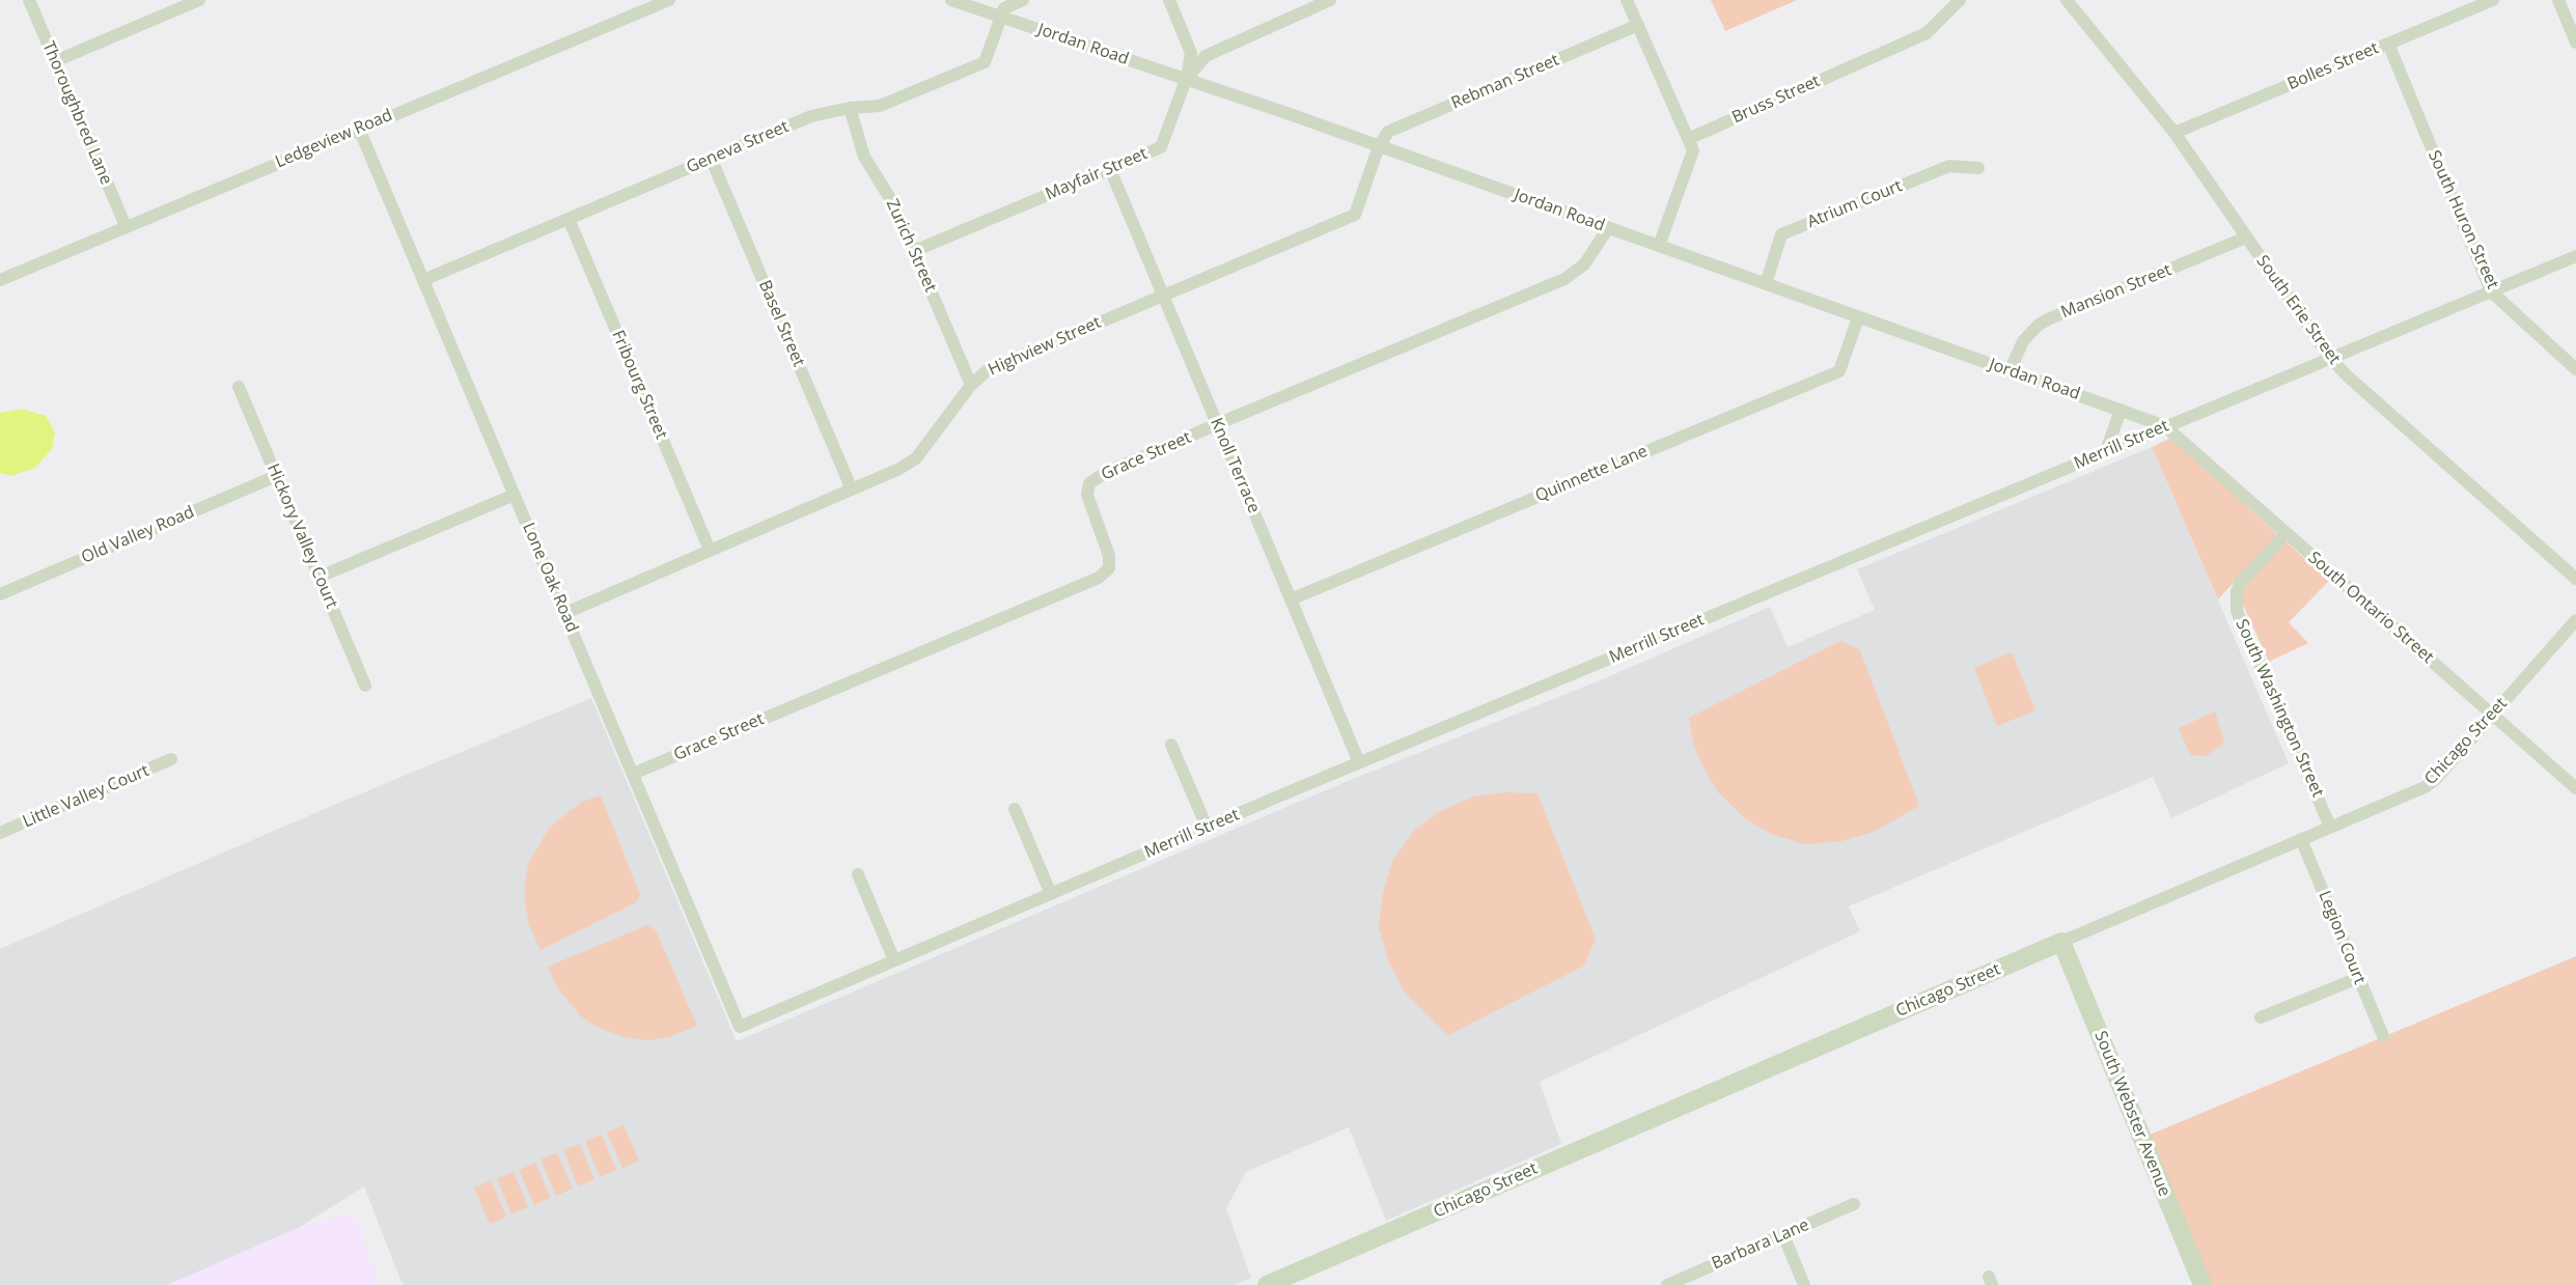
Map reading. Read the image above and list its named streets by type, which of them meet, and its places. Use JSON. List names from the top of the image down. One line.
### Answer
{"streets":{"street":["Jordan Road","Bolles Street","Rebman Street","Bruss Street","Thoroughbred Lane","Ledgeview Road","Geneva Street","Mayfair Street","Atrium Court","South Huron Street","Zurich Street","Mansion Street","South Erie Street","Basel Street","Highview Street","Fribourg Street","Merrill Street","Grace Street","Knoll Terrace","Quinnette Lane","Old Valley Road","Hickory Valley Court","Lone Oak Road","South Ontario Street","South Washington Street","Chicago Street","Little Valley Court","Legion Court","South Webster Avenue","Barbara Lane"]},"crossings":[["Jordan Road","Rebman Street"],["Jordan Road","Geneva Street"],["Jordan Road","Mayfair Street"],["Jordan Road","Atrium Court"],["Jordan Road","Mansion Street"],["Jordan Road","Highview Street"],["Jordan Road","Merrill Street"],["Jordan Road","Grace Street"],["Jordan Road","Quinnette Lane"],["Jordan Road","South Ontario Street"],["Bolles Street","South Huron Street"],["Bolles Street","South Erie Street"],["Rebman Street","Highview Street"],["Thoroughbred Lane","Ledgeview Road"],["Ledgeview Road","Lone Oak Road"],["Geneva Street","Zurich Street"],["Geneva Street","Basel Street"],["Geneva Street","Fribourg Street"],["Geneva Street","Lone Oak Road"],["Mayfair Street","Zurich Street"],["Mayfair Street","Knoll Terrace"],["South Huron Street","Merrill Street"],["Zurich Street","Highview Street"],["Mansion Street","South Erie Street"],["South Erie Street","Merrill Street"],["Basel Street","Highview Street"],["Highview Street","Fribourg Street"],["Highview Street","Knoll Terrace"],["Highview Street","Lone Oak Road"],["Merrill Street","Knoll Terrace"],["Merrill Street","Lone Oak Road"],["Merrill Street","South Ontario Street"],["Grace Street","Knoll Terrace"],["Grace Street","Lone Oak Road"],["Knoll Terrace","Quinnette Lane"],["Old Valley Road","Hickory Valley Court"],["South Ontario Street","South Washington Street"],["South Ontario Street","Chicago Street"],["South Washington Street","Chicago Street"],["Chicago Street","Legion Court"],["Chicago Street","South Webster Avenue"]]}
